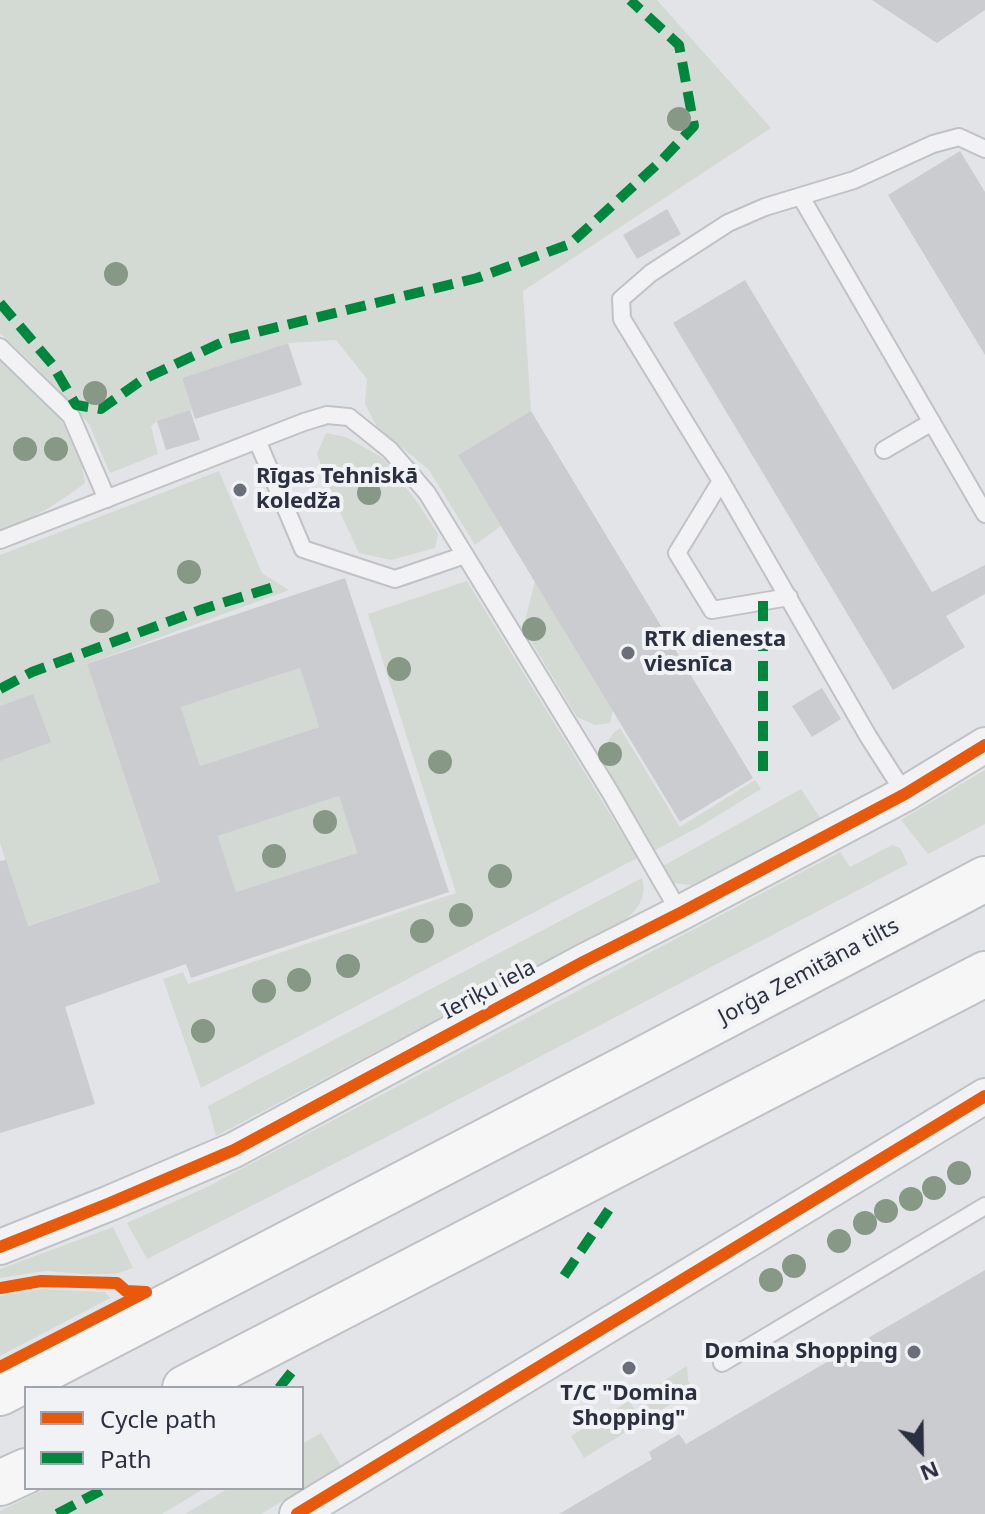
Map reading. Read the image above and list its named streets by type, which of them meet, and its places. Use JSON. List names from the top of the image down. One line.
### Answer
{"streets":{"main road":["Jorģa Zemitāna tilts"],"street":["Ieriķu iela"]},"places":["Rīgas Tehniskā koledža","RTK dienesta viesnīca","Domina Shopping","T/C \"Domina Shopping\""],"legend":["Cycle path","Path"],"north":"bottom"}
